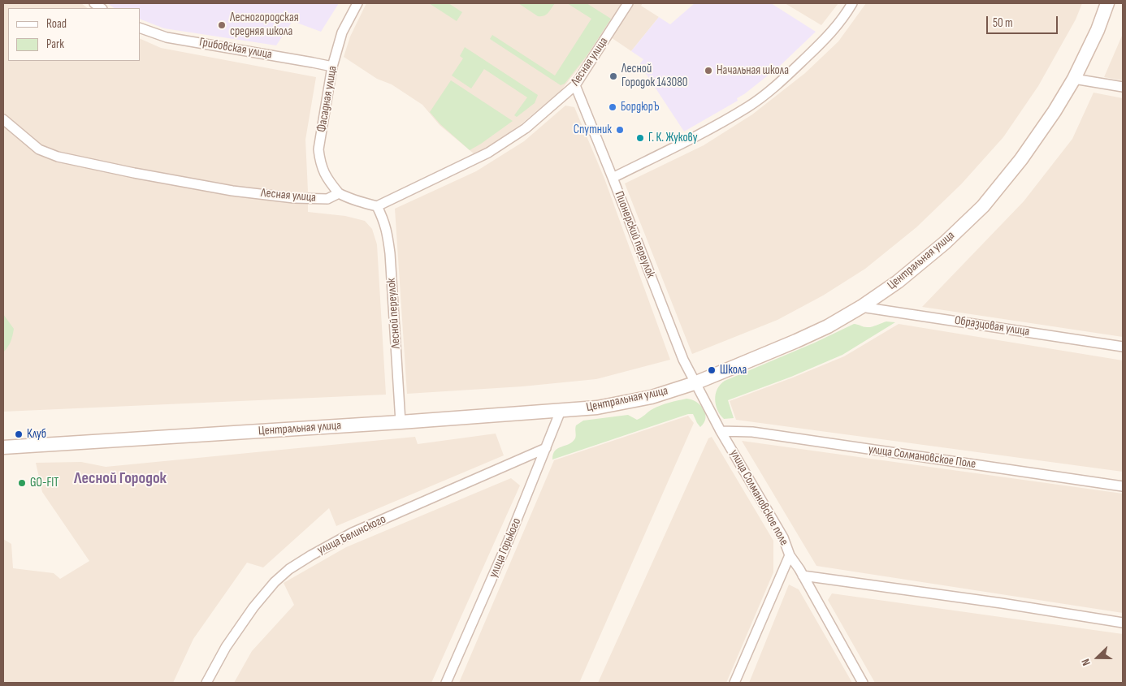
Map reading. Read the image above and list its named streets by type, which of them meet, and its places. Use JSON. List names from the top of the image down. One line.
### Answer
{"streets":{"street":["Грибовская улица","Лесная улица","Фасадная улица","Пионерский переулок","Центральная улица","Лесной переулок","Образцовая улица","улица Солмановское Поле","улица Солмановское поле","улица Белинского","улица Горького"]},"crossings":[["Грибовская улица","Фасадная улица"],["Лесная улица","Фасадная улица"],["Лесная улица","Пионерский переулок"],["Лесная улица","Лесной переулок"],["Пионерский переулок","Центральная улица"],["Пионерский переулок","улица Солмановское поле"],["Центральная улица","Лесной переулок"],["Центральная улица","Образцовая улица"],["Центральная улица","улица Солмановское поле"],["Центральная улица","улица Горького"],["улица Солмановское Поле","улица Солмановское поле"],["улица Белинского","улица Горького"]],"districts":["Лесной Городок"],"places":["Лесногородская средняя школа","Начальная школа","Лесной Городок 143080","БордюрЪ","Спутник","Г. К. Жукову","Школа","Клуб","GO-FIT"],"legend":["Road","Park"],"scale_bar":"50 m","north":"left"}
